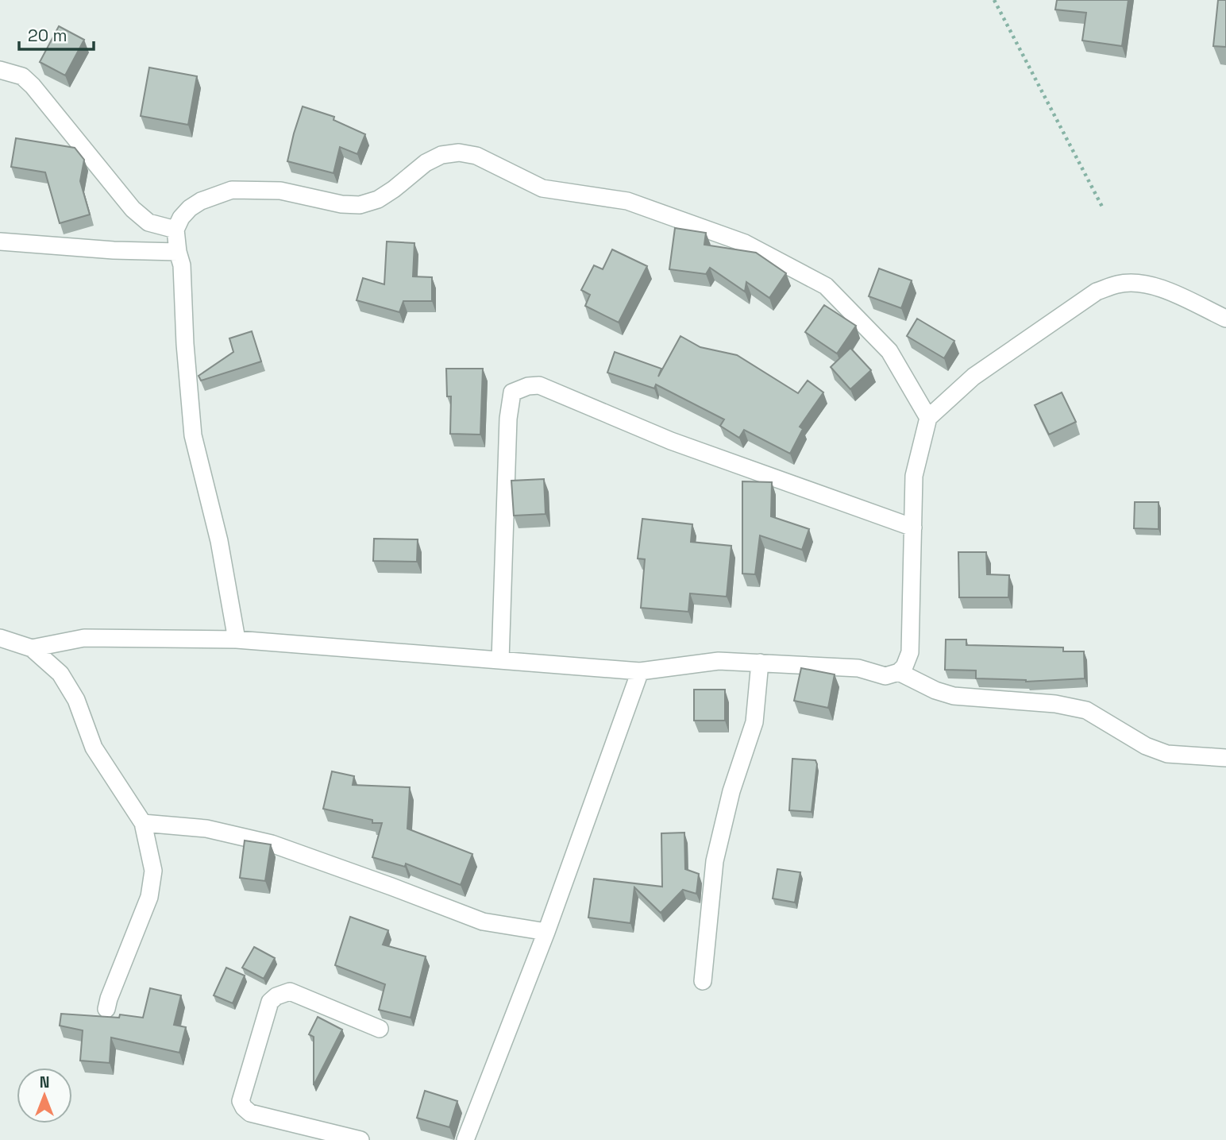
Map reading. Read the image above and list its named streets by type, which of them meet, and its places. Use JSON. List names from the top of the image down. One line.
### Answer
{"scale_bar":"20 m","north":"top"}
